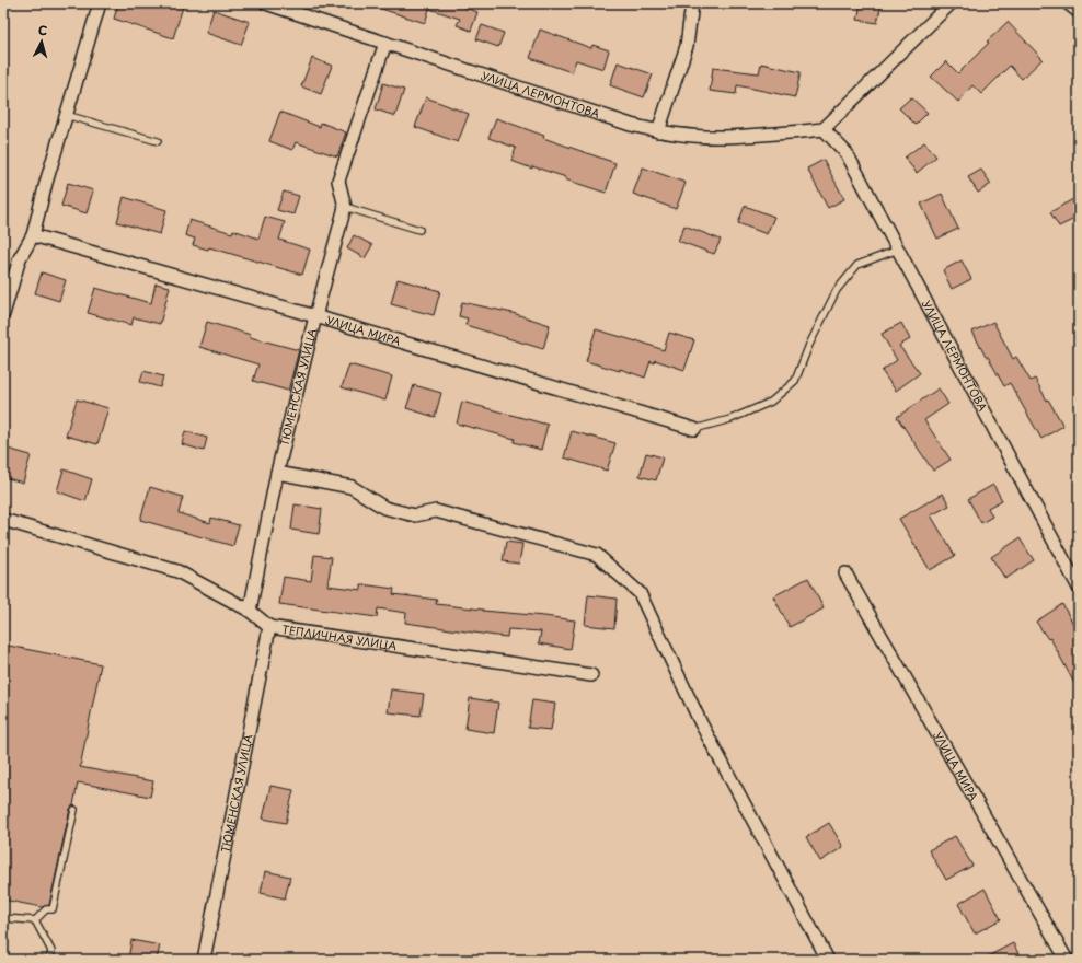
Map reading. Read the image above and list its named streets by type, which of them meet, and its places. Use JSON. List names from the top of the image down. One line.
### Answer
{"streets":{"street":["УЛИЦА ЛЕРМОНТОВА","УЛИЦА МИРА","ТЮМЕНСКАЯ УЛИЦА","ТЕПЛИЧНАЯ УЛИЦА"]},"crossings":[["УЛИЦА ЛЕРМОНТОВА","ТЮМЕНСКАЯ УЛИЦА"],["УЛИЦА МИРА","ТЮМЕНСКАЯ УЛИЦА"],["ТЮМЕНСКАЯ УЛИЦА","ТЕПЛИЧНАЯ УЛИЦА"]],"north":"top"}
